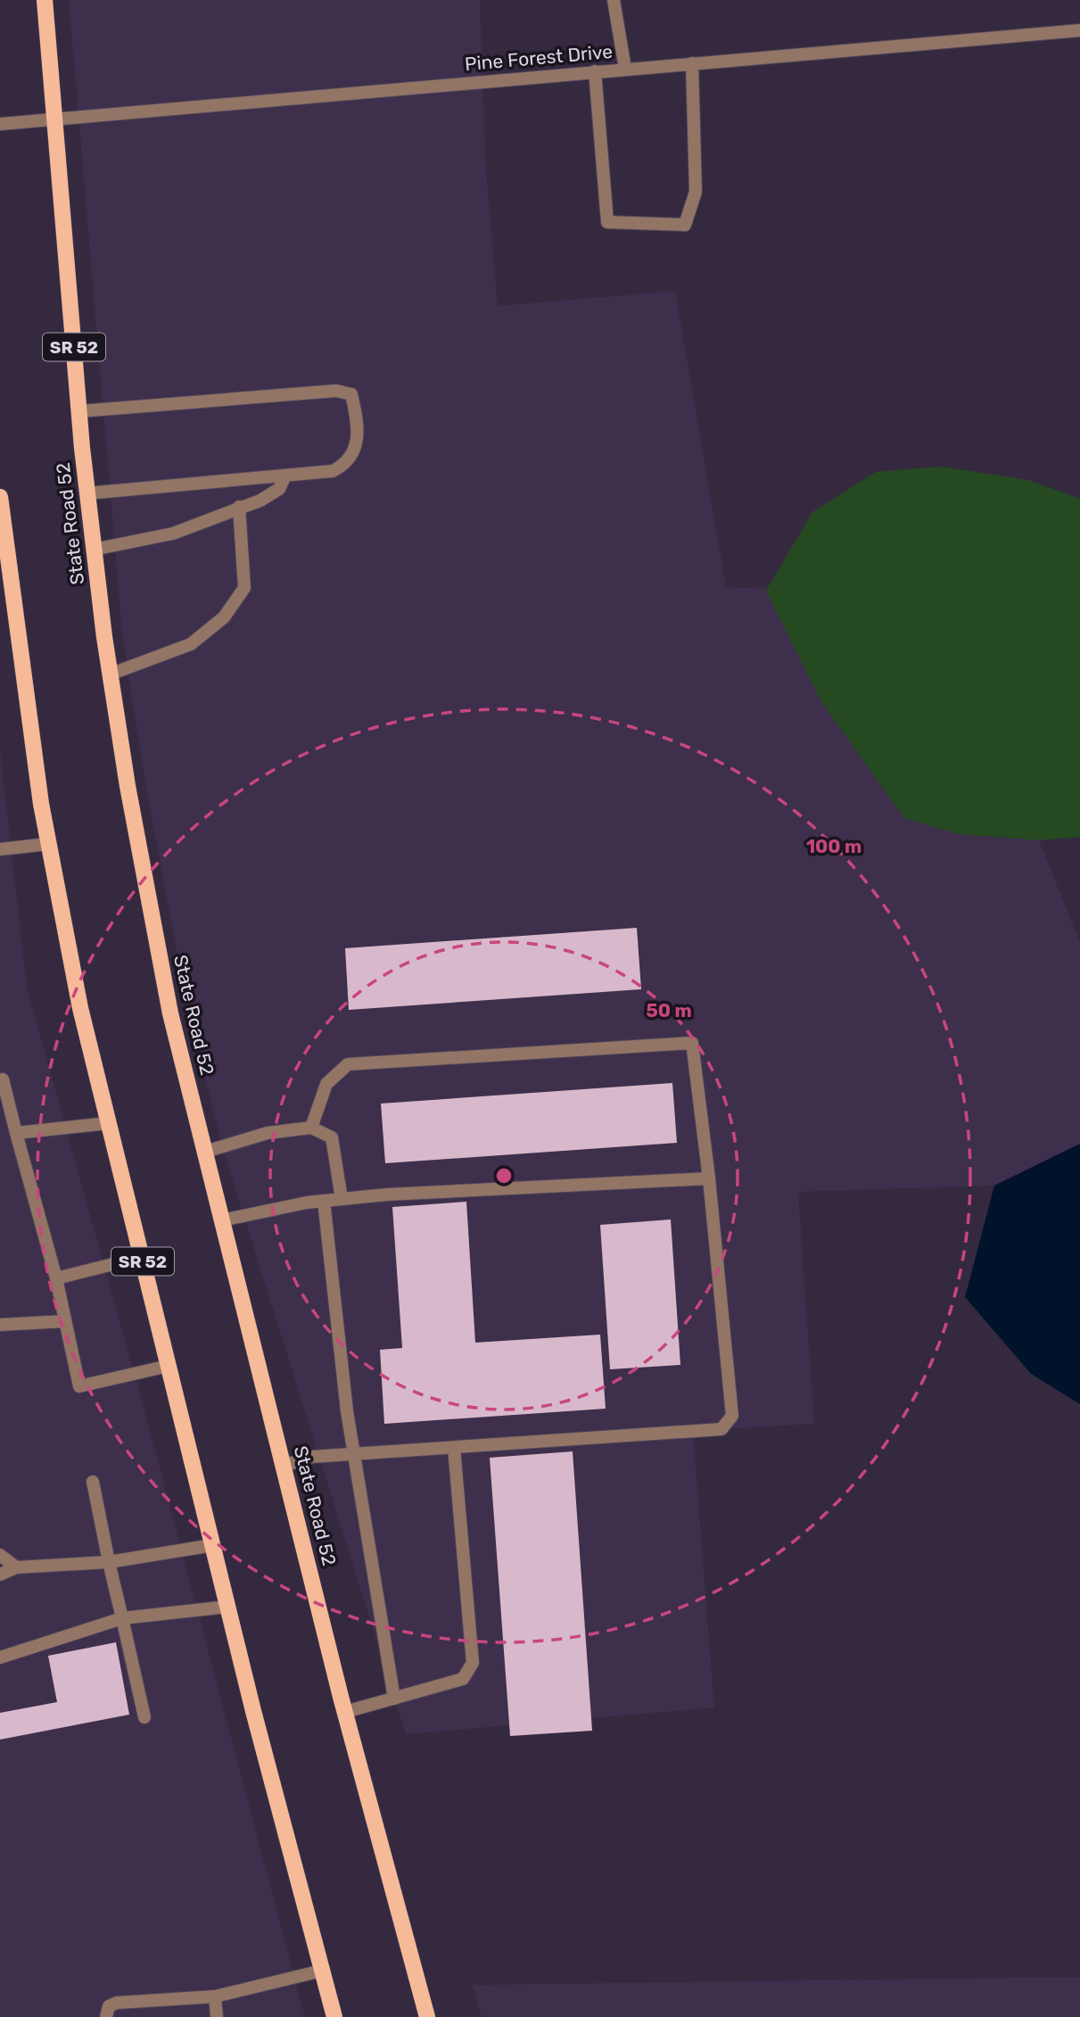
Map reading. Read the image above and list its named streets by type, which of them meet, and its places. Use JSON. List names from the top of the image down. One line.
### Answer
{"streets":{"main road":["SR 52","State Road 52"],"street":["Pine Forest Drive"]},"crossings":[["Pine Forest Drive","State Road 52"]],"rings":["100 m","50 m"]}
